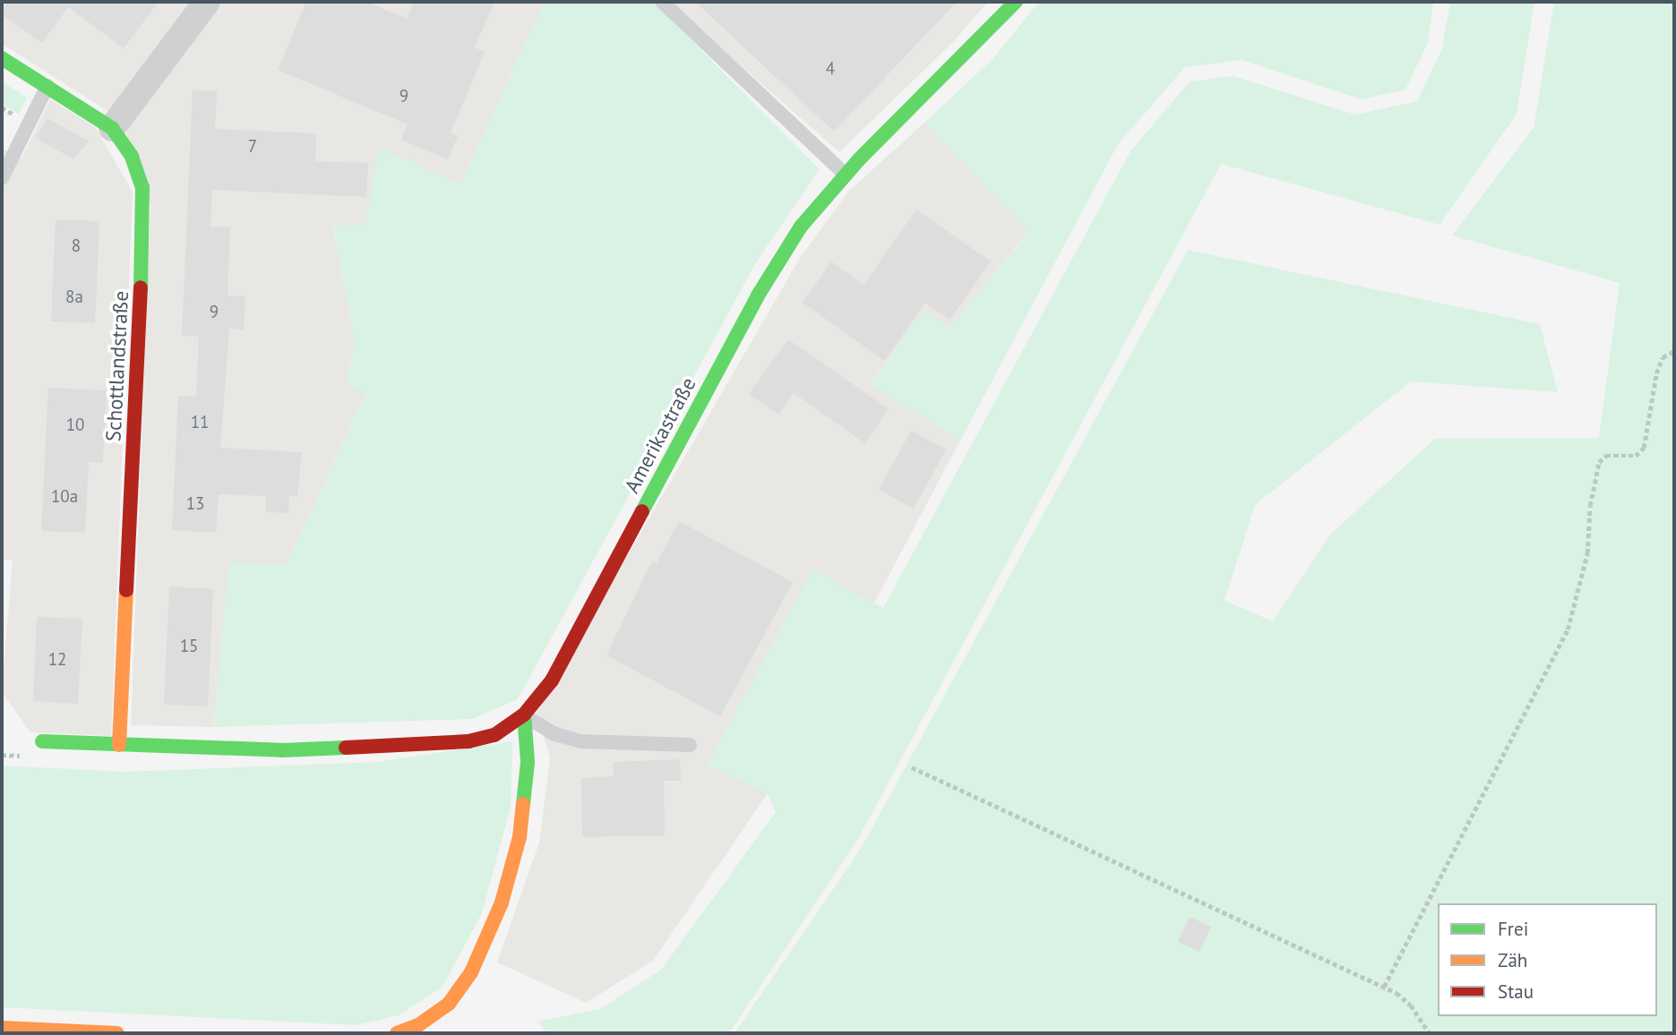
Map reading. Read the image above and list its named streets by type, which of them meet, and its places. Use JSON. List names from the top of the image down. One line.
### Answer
{"streets":{"street":["Schottlandstraße","Amerikastraße"]},"crossings":[["Schottlandstraße","Amerikastraße"]],"house_numbers":["4","9","7","8","8a","9","11","10","10a","13","15","12"],"legend":["Frei","Zäh","Stau"]}
